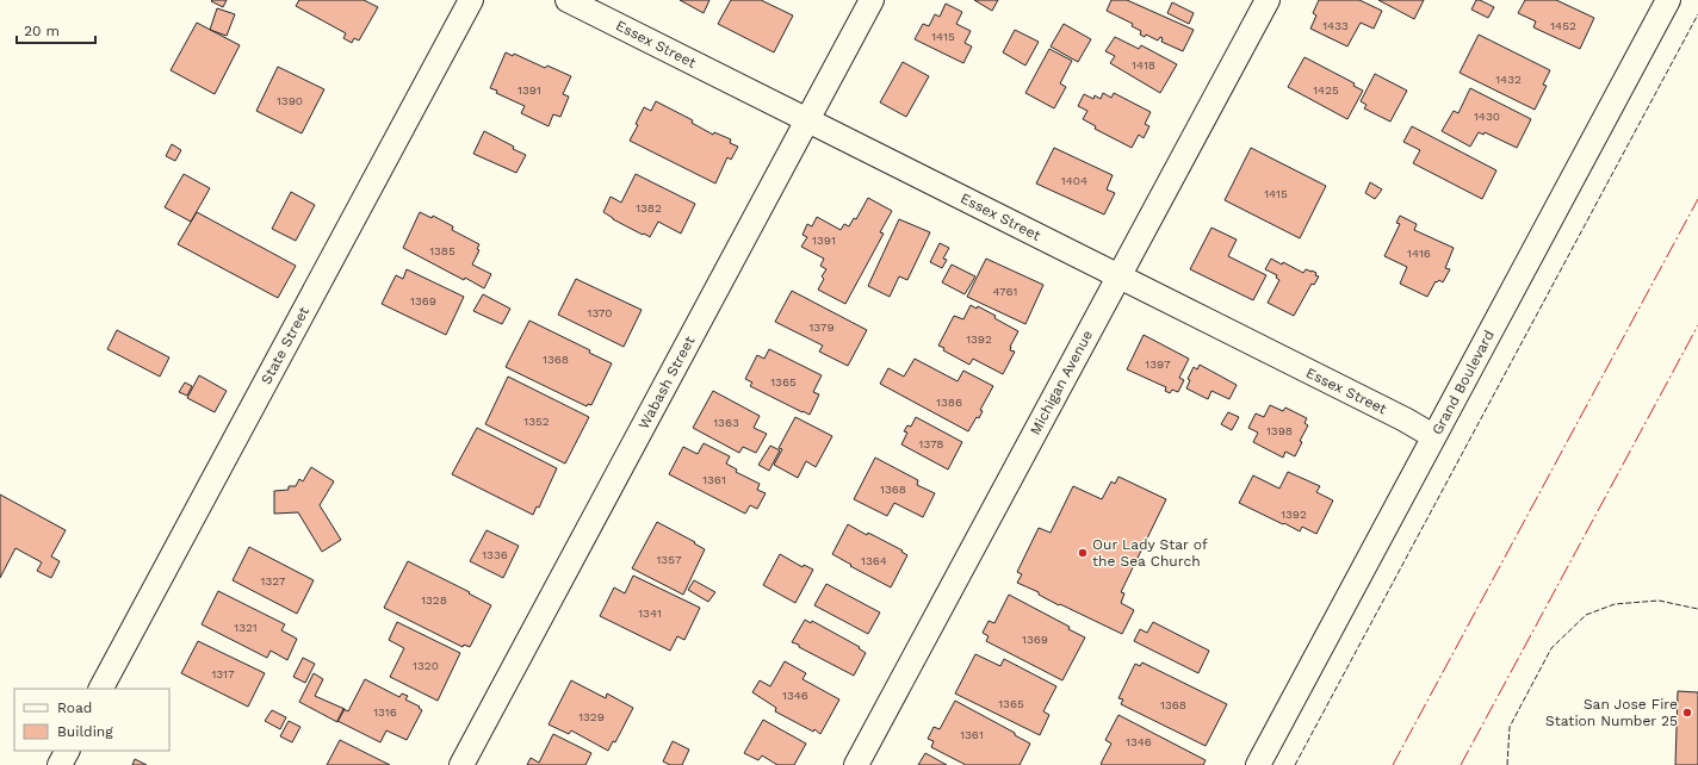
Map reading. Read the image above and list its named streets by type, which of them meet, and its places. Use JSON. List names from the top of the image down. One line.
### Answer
{"streets":{"street":["Essex Street","State Street","Wabash Street","Michigan Avenue","Grand Boulevard"]},"crossings":[["Essex Street","Wabash Street"],["Essex Street","Michigan Avenue"],["Essex Street","Grand Boulevard"]],"places":["Our Lady Star of the Sea Church","San Jose Fire Station Number 25"],"house_numbers":["1433","1452","1415","1418","1432","1391","1425","1390","1430","1404","1415","1382","1391","1385","1416","4761","1369","1370","1379","1392","1368","1397","1365","1386","1352","1363","1398","1378","1361","1368","1392","1336","1357","1364","1327","1328","1341","1321","1369","1320","1317","1346","1365","1368","1316","1329","1361","1346"],"legend":["Road","Building"],"scale_bar":"20 m"}
